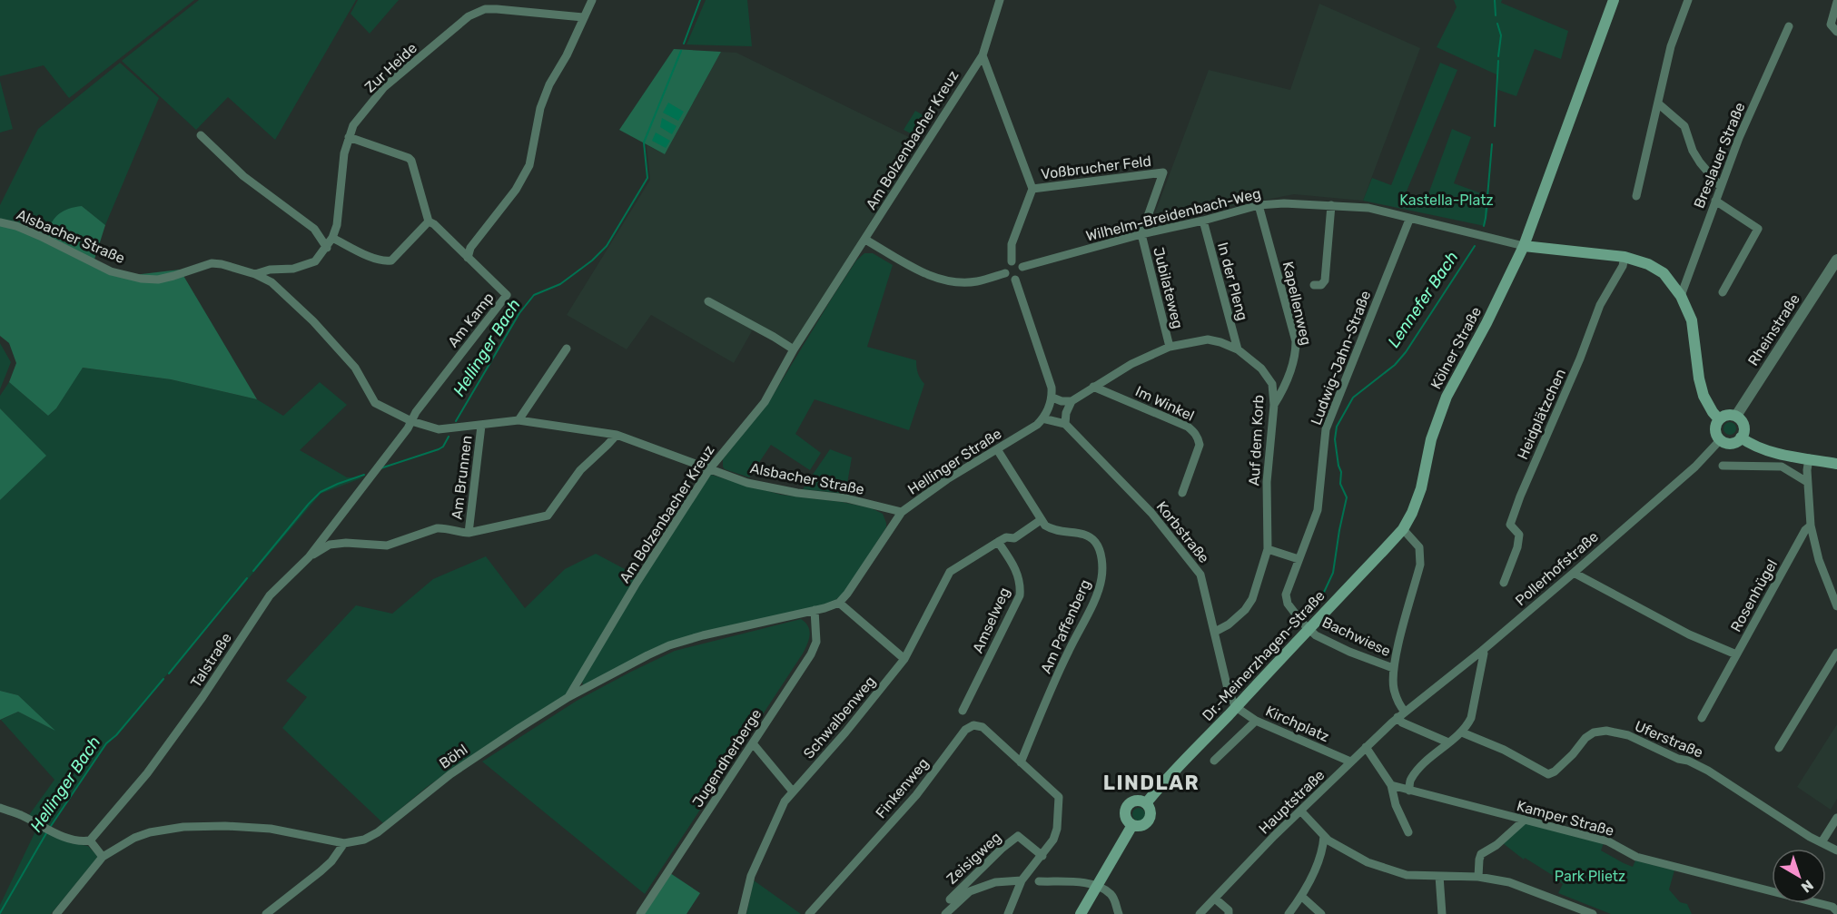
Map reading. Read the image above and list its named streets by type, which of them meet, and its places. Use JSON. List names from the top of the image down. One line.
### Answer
{"streets":{"main road":["Kölner Straße","Dr.-Meinerzhagen-Straße"],"street":["Zur Heide","Am Bolzenbacher Kreuz","Breslauer Straße","Voßbrucher Feld","Wilhelm-Breidenbach-Weg","Alsbacher Straße","In der Pleng","Jubilateweg","Kapellenweg","Am Kamp","Rheinstraße","Ludwig-Jahn-Straße","Im Winkel","Heidplätzchen","Auf dem Korb","Hellinger Straße","Am Brunnen","Korbstraße","Pollerhofstraße","Rosenhügel","Amselweg","Am Paffenberg","Bachwiese","Talstraße","Schwalbenweg","Kirchplatz","Uferstraße","Böhl","Jugendherberge","Finkenweg","Hauptstraße","Kamper Straße","Zeisigweg"]},"crossings":[["Zur Heide","Alsbacher Straße"],["Am Bolzenbacher Kreuz","Alsbacher Straße"],["Am Bolzenbacher Kreuz","Böhl"],["Voßbrucher Feld","Wilhelm-Breidenbach-Weg"],["Voßbrucher Feld","Jubilateweg"],["Wilhelm-Breidenbach-Weg","In der Pleng"],["Wilhelm-Breidenbach-Weg","Jubilateweg"],["Wilhelm-Breidenbach-Weg","Kapellenweg"],["Wilhelm-Breidenbach-Weg","Kölner Straße"],["Wilhelm-Breidenbach-Weg","Ludwig-Jahn-Straße"],["Alsbacher Straße","Am Kamp"],["Alsbacher Straße","Hellinger Straße"],["Alsbacher Straße","Am Brunnen"],["Alsbacher Straße","Talstraße"],["In der Pleng","Auf dem Korb"],["Jubilateweg","Auf dem Korb"],["Kapellenweg","Auf dem Korb"],["Am Kamp","Talstraße"],["Rheinstraße","Pollerhofstraße"],["Kölner Straße","Dr.-Meinerzhagen-Straße"],["Ludwig-Jahn-Straße","Bachwiese"],["Ludwig-Jahn-Straße","Dr.-Meinerzhagen-Straße"],["Im Winkel","Auf dem Korb"],["Auf dem Korb","Korbstraße"],["Hellinger Straße","Am Paffenberg"],["Korbstraße","Dr.-Meinerzhagen-Straße"],["Korbstraße","Kirchplatz"],["Pollerhofstraße","Hauptstraße"],["Amselweg","Schwalbenweg"],["Am Paffenberg","Schwalbenweg"],["Am Paffenberg","Finkenweg"],["Bachwiese","Dr.-Meinerzhagen-Straße"],["Dr.-Meinerzhagen-Straße","Kirchplatz"],["Kirchplatz","Hauptstraße"],["Böhl","Jugendherberge"]],"districts":["LINDLAR"],"water":["Lennefer Bach","Hellinger Bach"],"parks":["Kastella-Platz","Park Plietz"],"north":"bottom right"}
